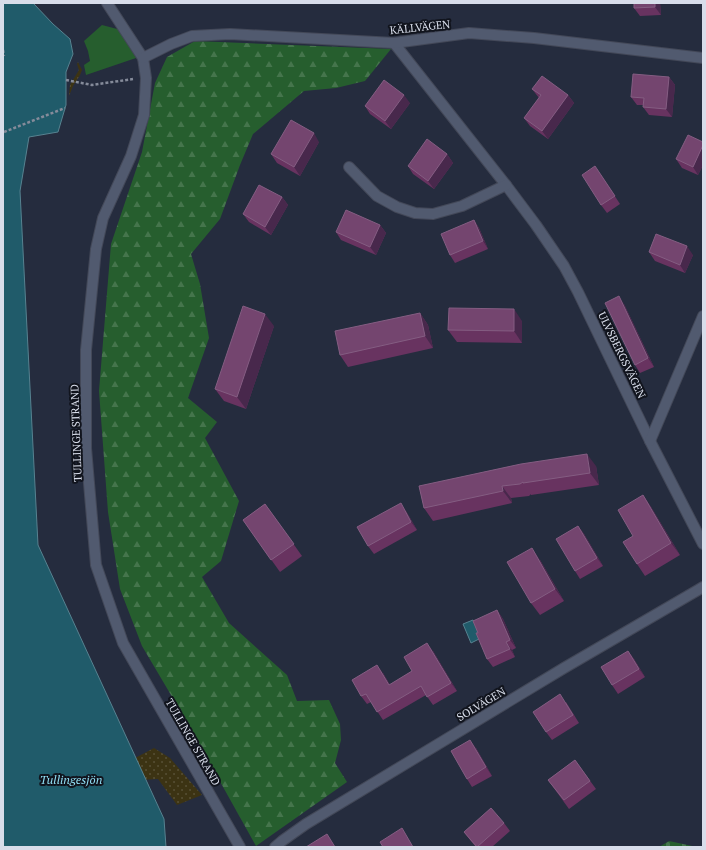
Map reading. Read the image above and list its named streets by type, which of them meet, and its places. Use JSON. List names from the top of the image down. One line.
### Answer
{"streets":{"street":["KÄLLVÄGEN","ULVSBERGSVÄGEN","TULLINGE STRAND","SOLVÄGEN"]},"crossings":[["KÄLLVÄGEN","ULVSBERGSVÄGEN"],["KÄLLVÄGEN","TULLINGE STRAND"]],"water":["Tullingesjön"]}
